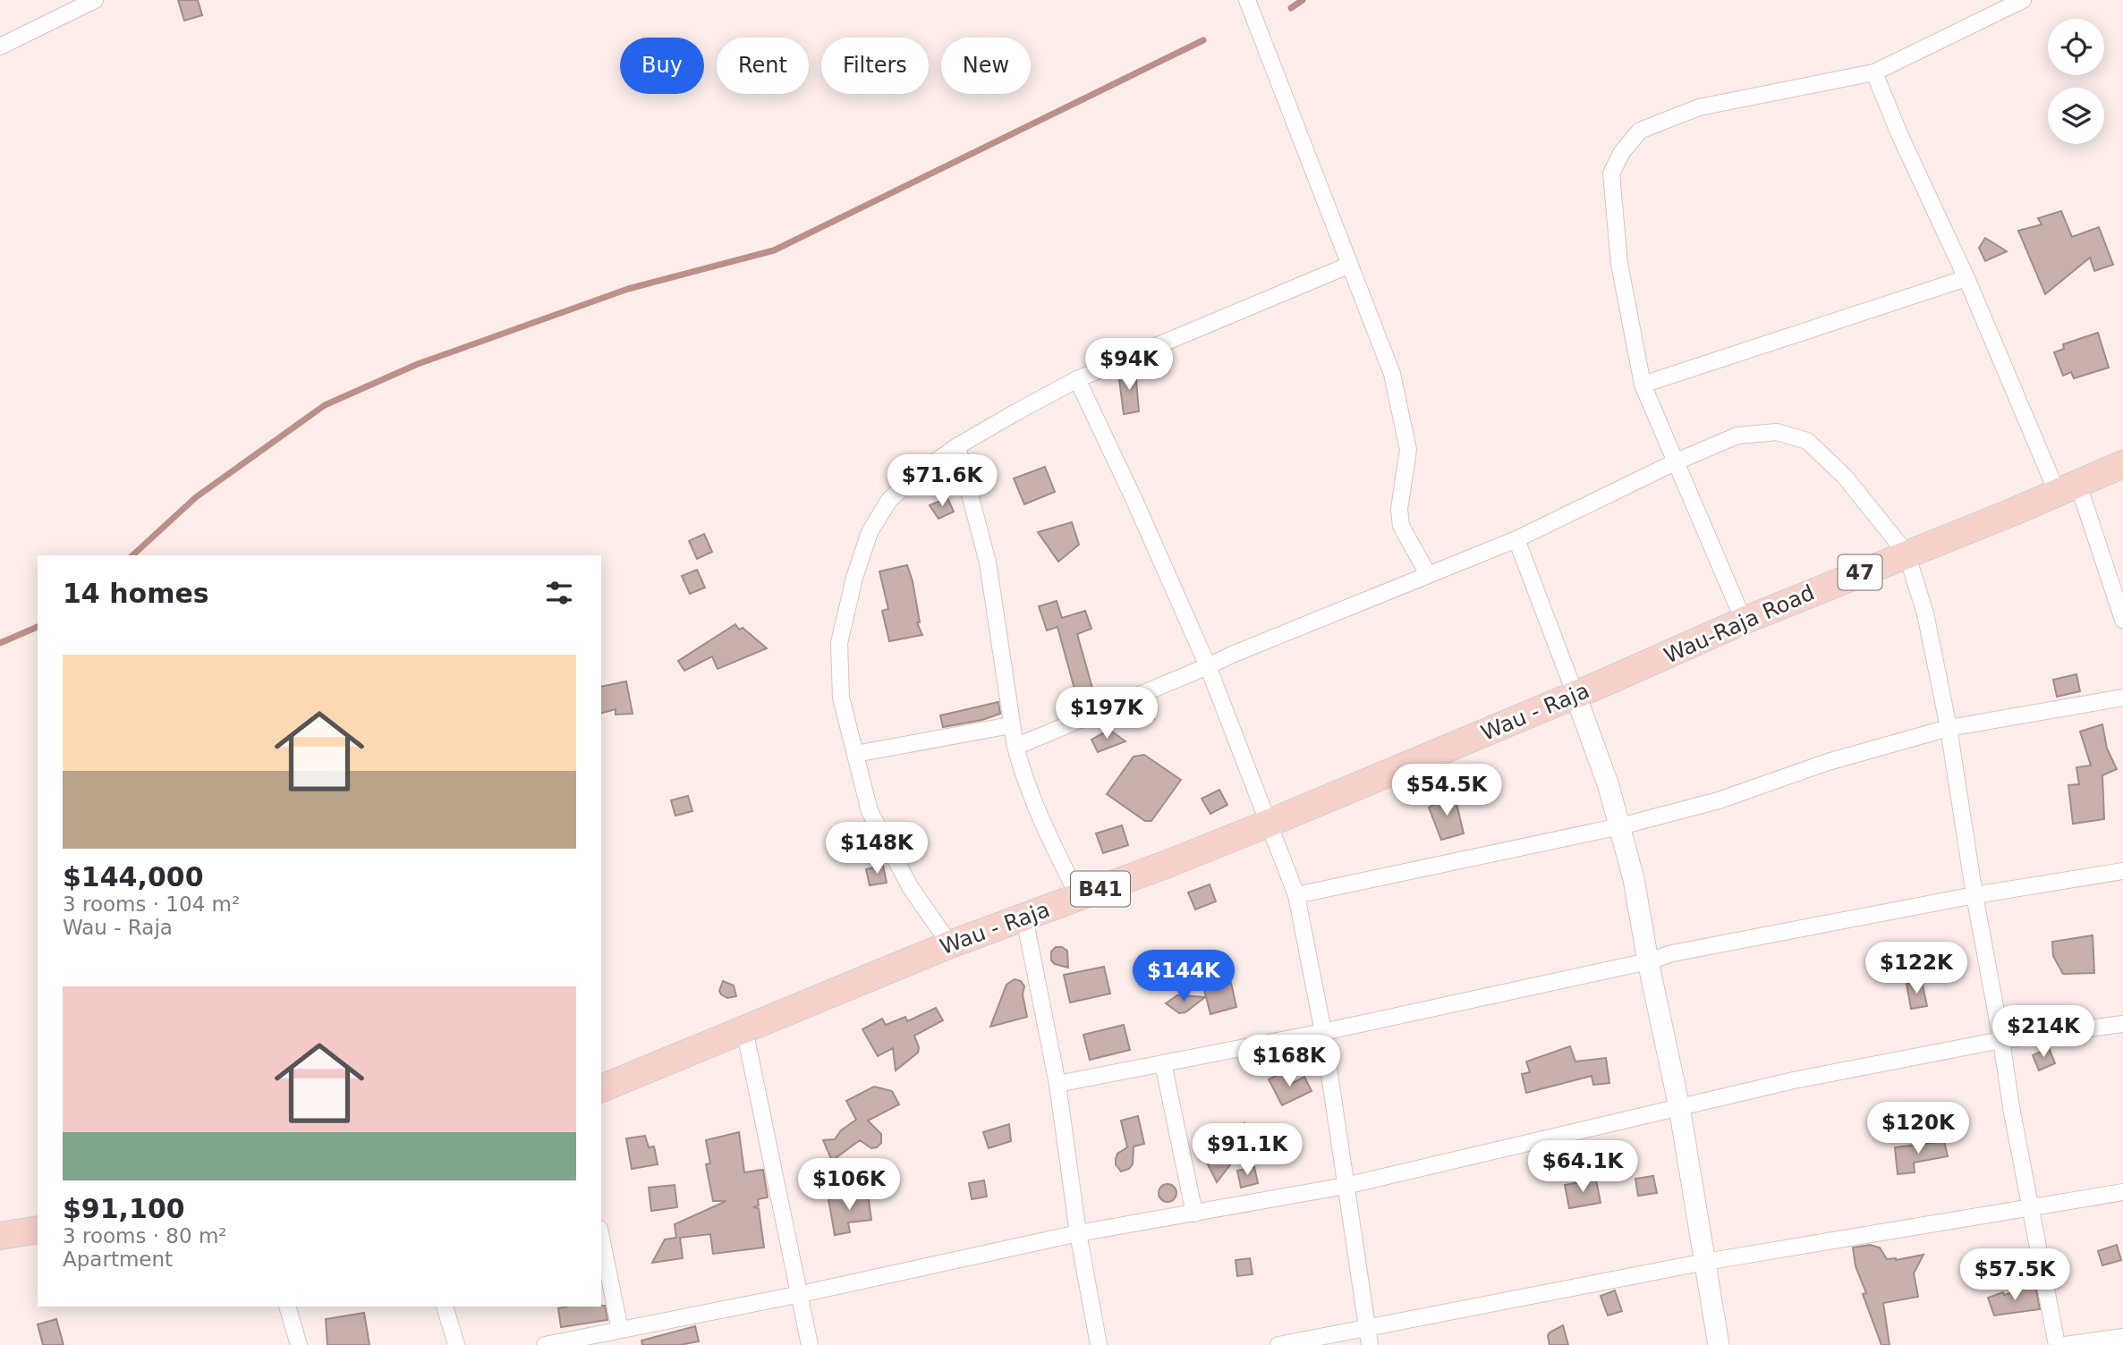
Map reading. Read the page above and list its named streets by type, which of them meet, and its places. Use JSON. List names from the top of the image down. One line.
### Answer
{"streets":{"main road":["47","Wau-Raja Road","Wau - Raja","B41"]},"crossings":[["Wau-Raja Road","Wau - Raja"]],"page":{"chip":["Buy","Rent","Filters","New"],"price":["$94K","$71.6K","$197K","$54.5K","$148K","$122K","$144K","$214K","$168K","$120K","$91.1K","$64.1K","$106K","$57.5K"],"heading":"14 homes","list":[{"name":"$144,000","note":"3 rooms · 104 m² · Wau - Raja"},{"name":"$91,100","note":"3 rooms · 80 m² · Apartment"}]}}
